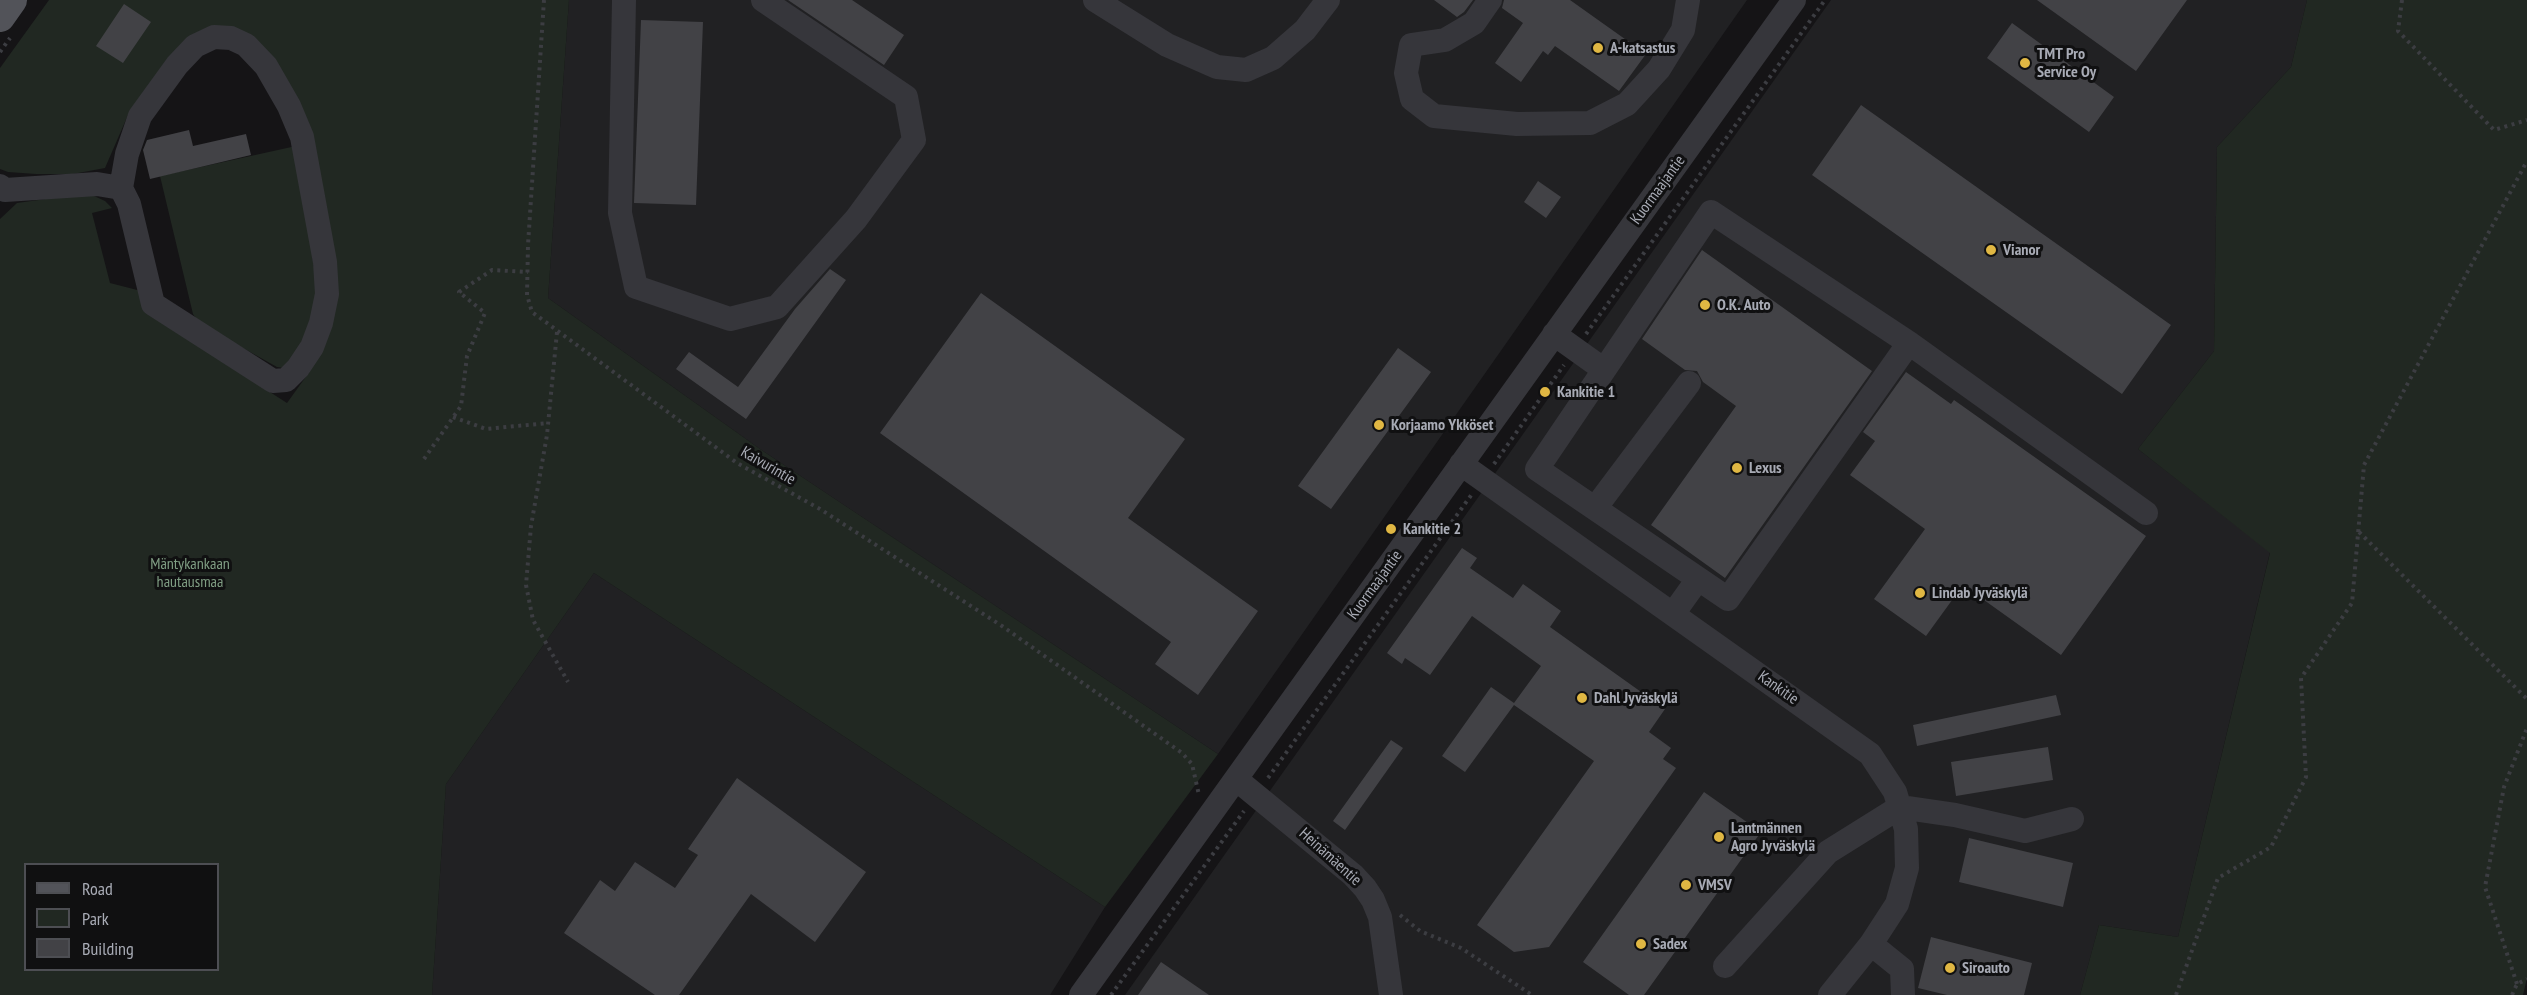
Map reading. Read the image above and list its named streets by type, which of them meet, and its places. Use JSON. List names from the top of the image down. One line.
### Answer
{"streets":{"street":["Kuormaajantie","Kankitie","Heinämäentie"],"path":["Kaivurintie"]},"crossings":[["Kuormaajantie","Kaivurintie"],["Kuormaajantie","Kankitie"],["Kuormaajantie","Heinämäentie"]],"parks":["Mäntykankaan hautausmaa"],"places":["A-katsastus","TMT Pro Service Oy","Vianor","O.K. Auto","Kankitie 1","Korjaamo Ykköset","Lexus","Kankitie 2","Lindab Jyväskylä","Dahl Jyväskylä","Lantmännen Agro Jyväskylä","VMSV","Sadex","Siroauto"],"legend":["Road","Park","Building"]}
